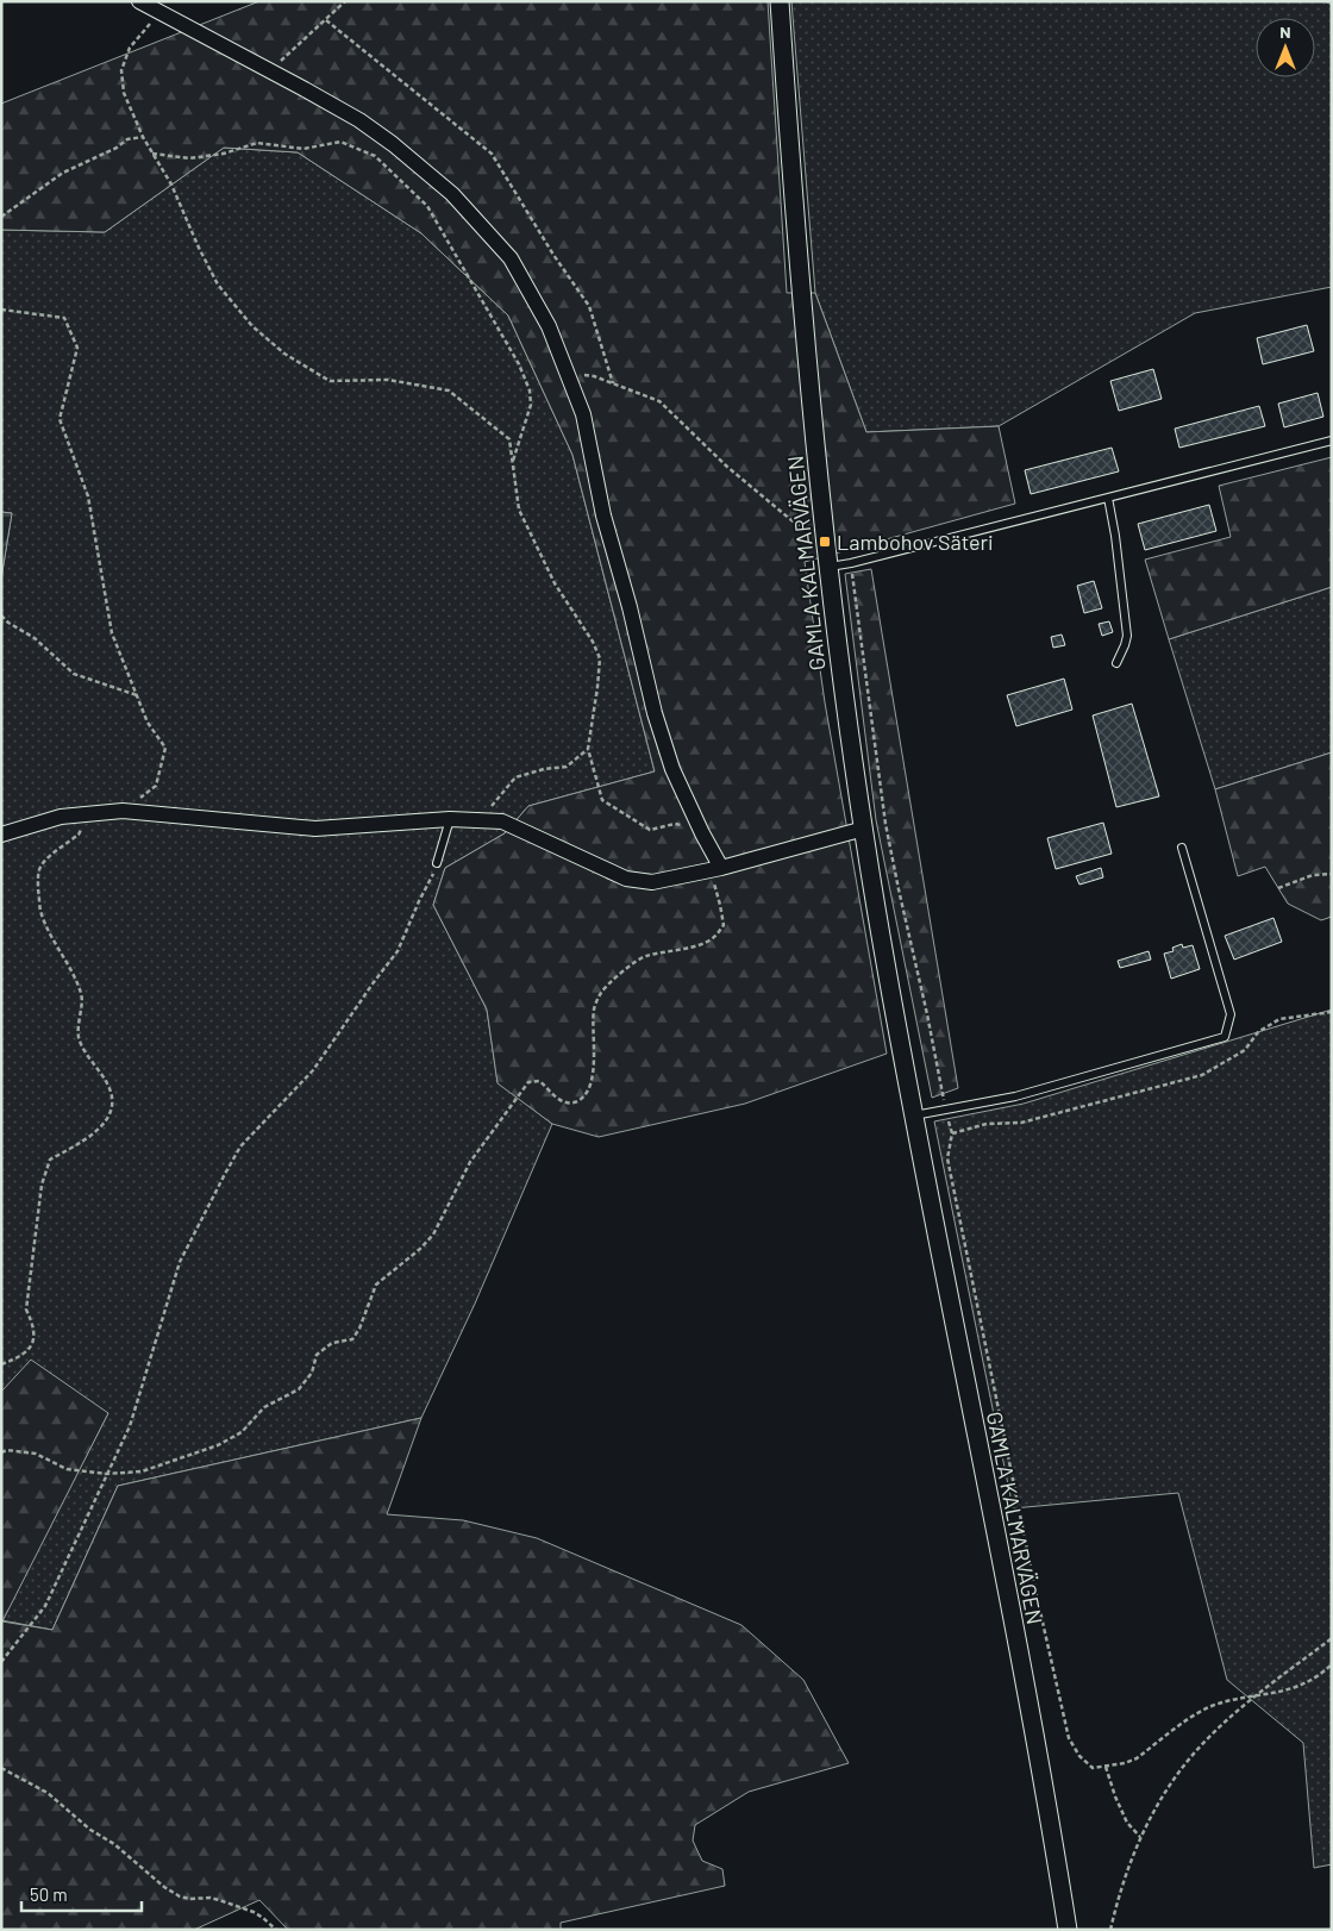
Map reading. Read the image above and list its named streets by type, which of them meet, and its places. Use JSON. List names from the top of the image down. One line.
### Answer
{"streets":{"street":["GAMLA KALMARVÄGEN"]},"places":{"transit":["Lambohov Säteri"]},"scale_bar":"50 m","north":"top"}
